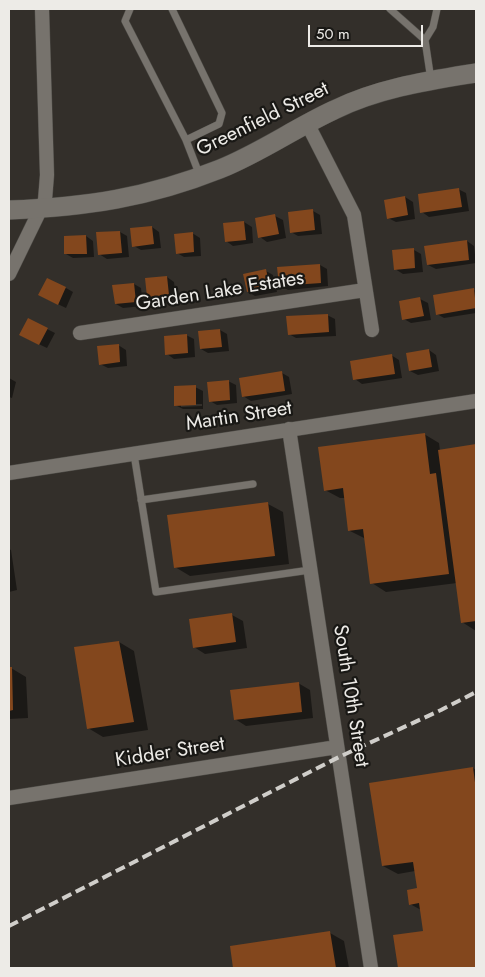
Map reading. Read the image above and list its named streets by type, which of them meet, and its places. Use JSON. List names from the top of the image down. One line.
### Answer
{"streets":{"main road":["Greenfield Street"],"street":["Garden Lake Estates","Martin Street","South 10th Street","Kidder Street"]},"crossings":[["Martin Street","South 10th Street"],["South 10th Street","Kidder Street"]],"scale_bar":"50 m"}
